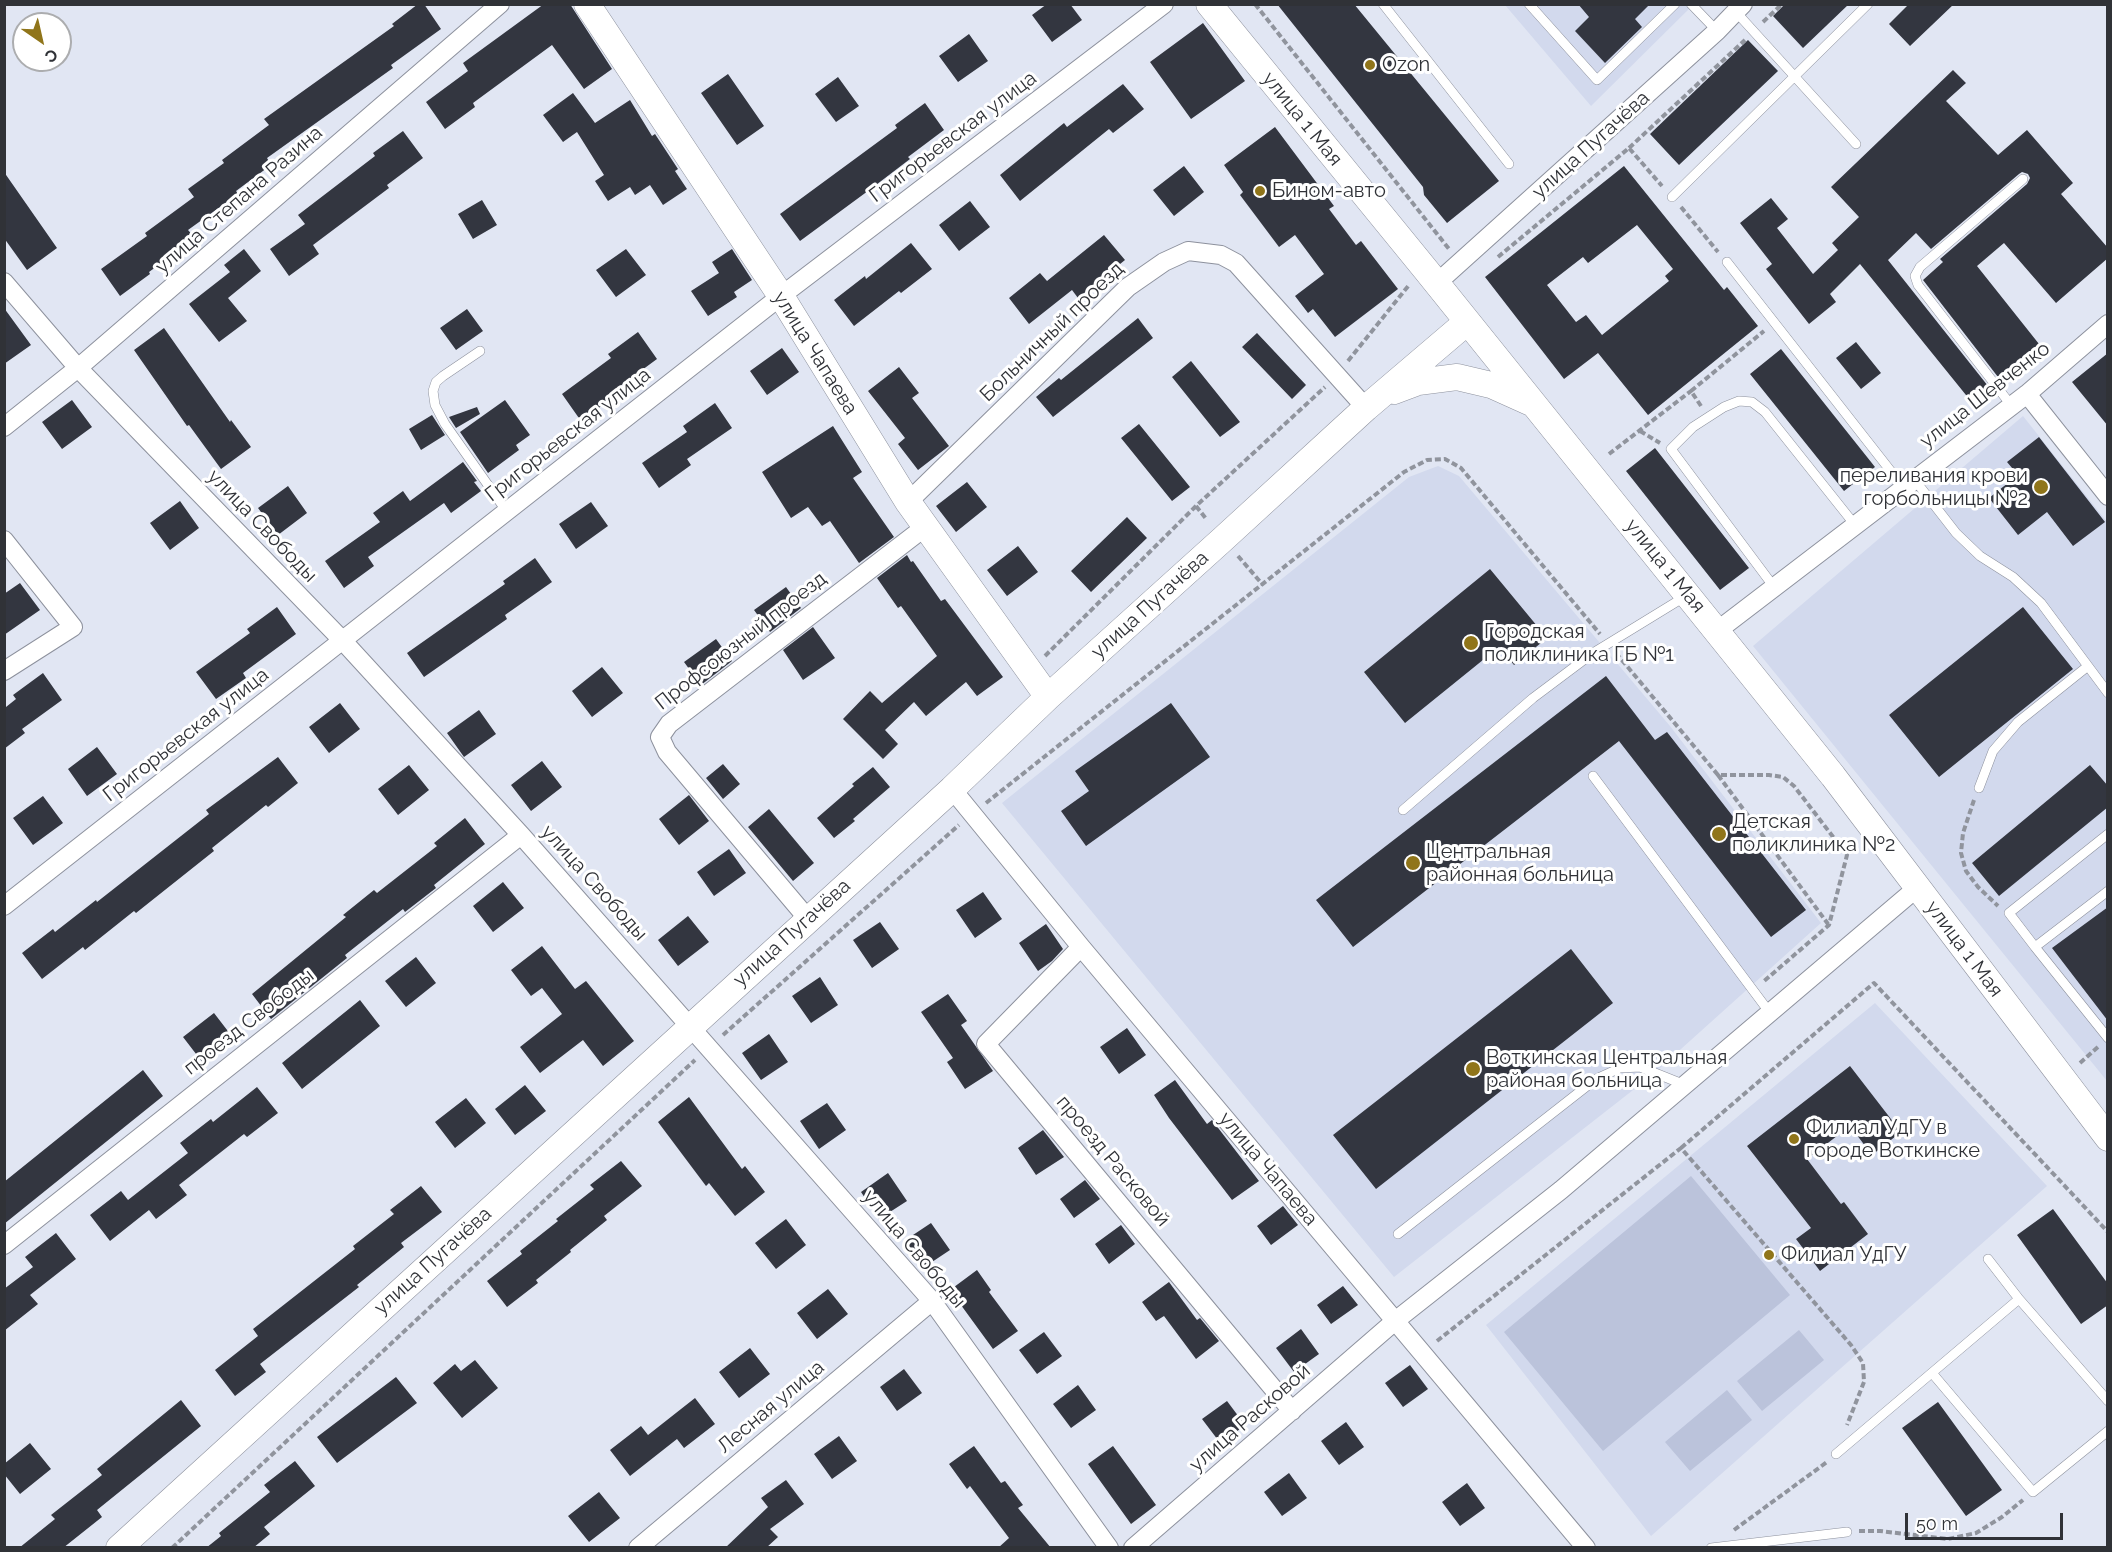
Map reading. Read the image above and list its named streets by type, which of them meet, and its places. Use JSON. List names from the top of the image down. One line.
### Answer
{"streets":{"main road":["улица 1 Мая","улица Пугачёва","улица Чапаева"],"street":["Григорьевская улица","улица Степана Разина","Больничный проезд","улица Шевченко","улица Свободы","Профсоюзный проезд","проезд Свободы","проезд Расковой","Лесная улица","улица Расковой"]},"crossings":[["улица 1 Мая","улица Пугачёва"],["улица 1 Мая","улица Шевченко"],["улица 1 Мая","улица Расковой"],["Григорьевская улица","улица Чапаева"],["Григорьевская улица","улица Свободы"],["улица Пугачёва","Больничный проезд"],["улица Пугачёва","улица Чапаева"],["улица Пугачёва","улица Свободы"],["улица Пугачёва","Профсоюзный проезд"],["улица Степана Разина","улица Свободы"],["Больничный проезд","улица Чапаева"],["улица Чапаева","Профсоюзный проезд"],["улица Чапаева","проезд Расковой"],["улица Чапаева","улица Расковой"],["улица Свободы","проезд Свободы"],["улица Свободы","Лесная улица"],["проезд Расковой","улица Расковой"]],"places":["Ozon","Бином-авто","переливания крови горбольницы №2","Городская поликлиника ГБ №1","Детская поликлиника №2","Центральная районная больница","Воткинская Центральная районая больница","Филиал УдГУ в городе Воткинске","Филиал УдГУ"],"scale_bar":"50 m","north":"bottom right"}
